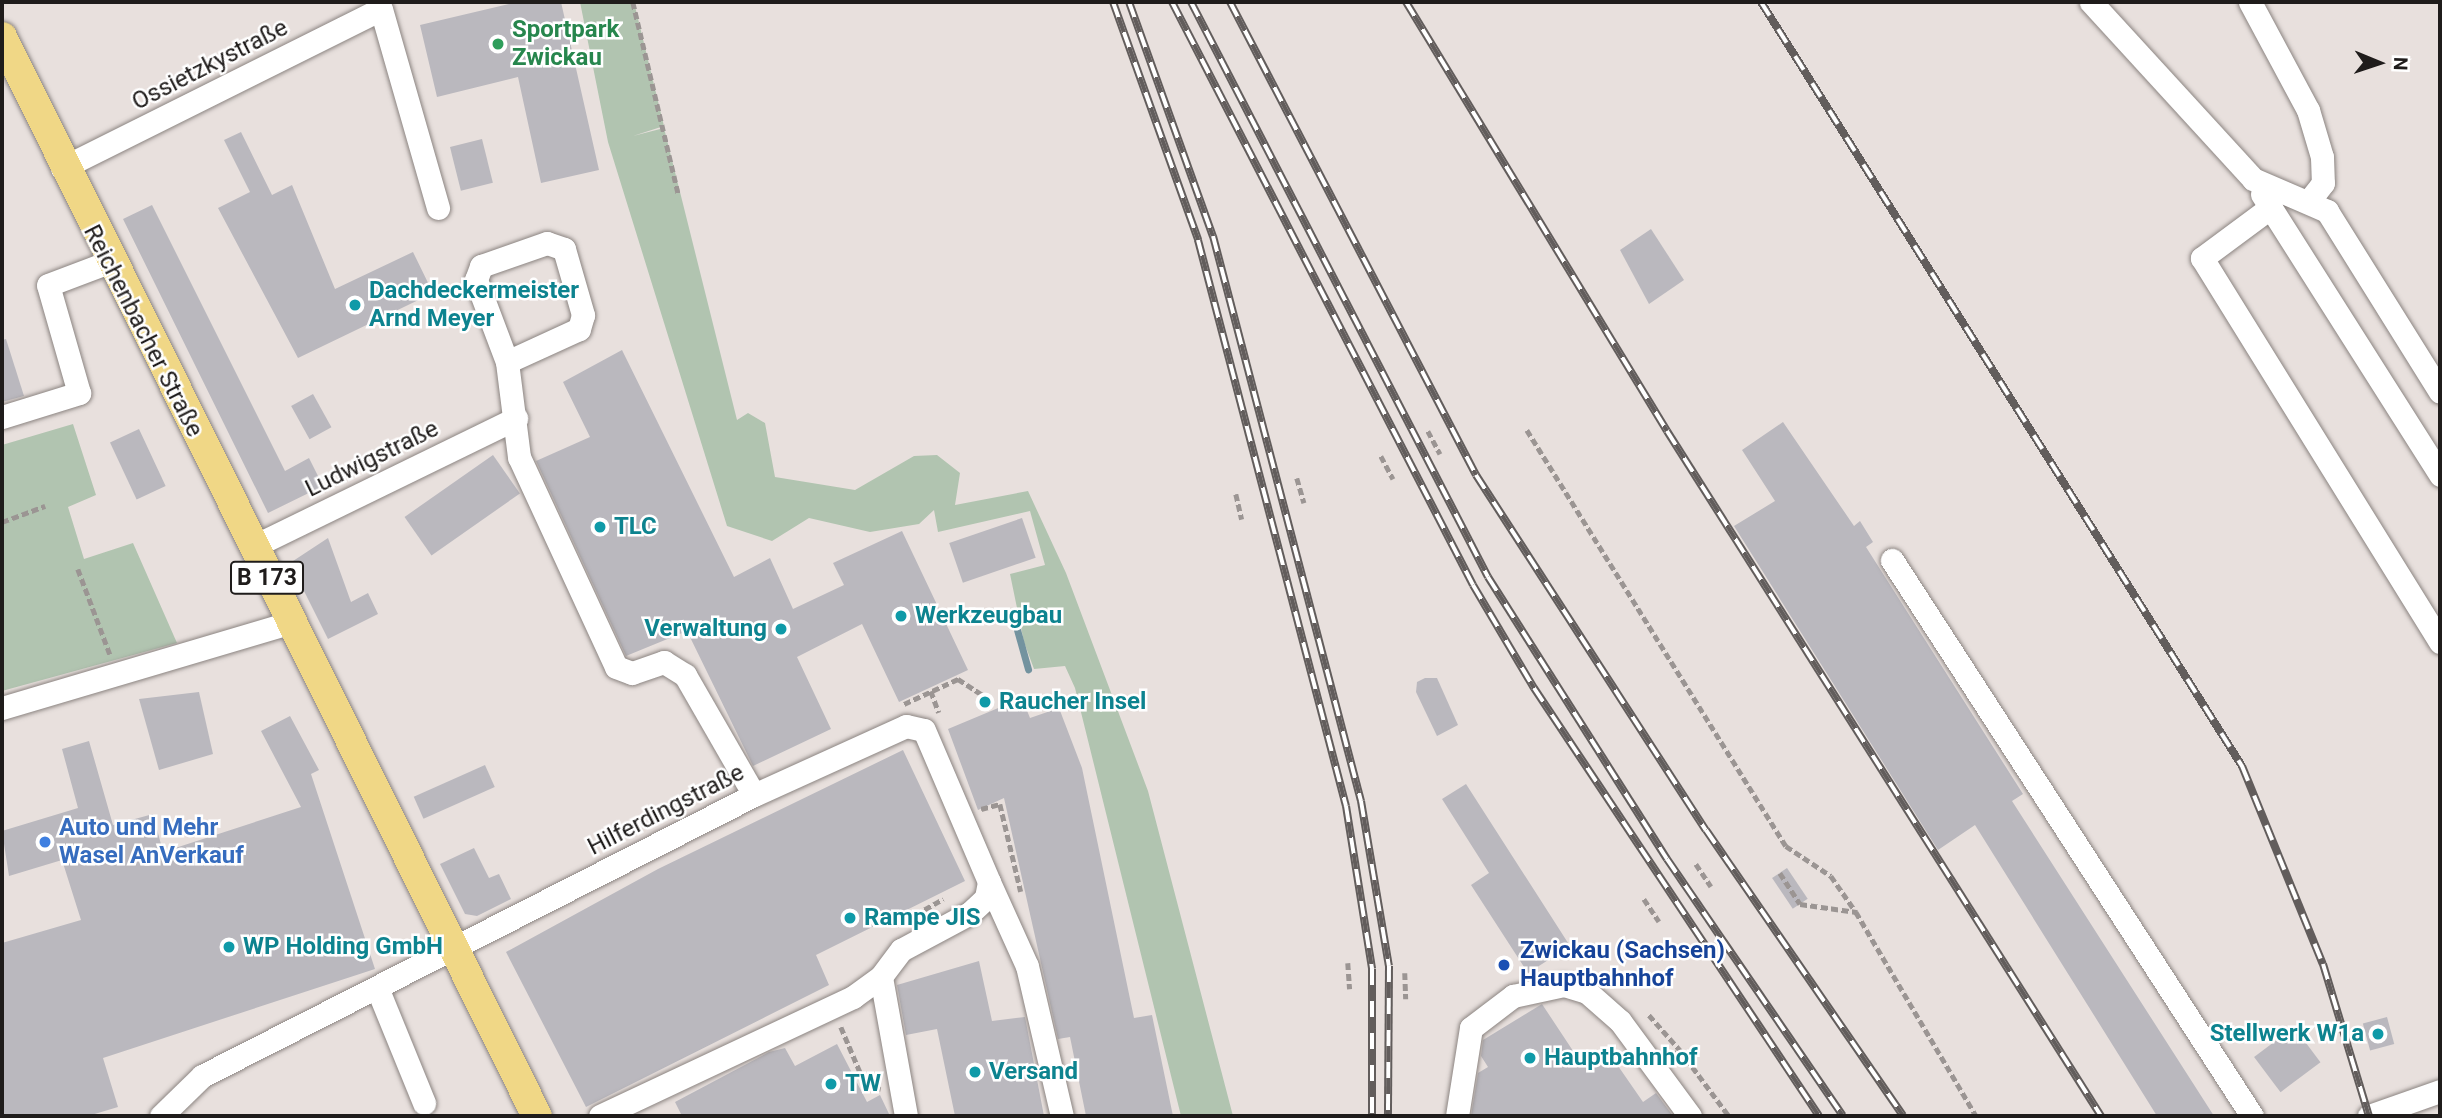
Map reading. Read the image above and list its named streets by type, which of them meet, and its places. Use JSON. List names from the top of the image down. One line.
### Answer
{"streets":{"main road":["Reichenbacher Straße","B 173"],"street":["Ossietzkystraße","Ludwigstraße","Hilferdingstraße"]},"crossings":[["Ossietzkystraße","Reichenbacher Straße"],["Reichenbacher Straße","Ludwigstraße"],["Reichenbacher Straße","Hilferdingstraße"]],"places":["Sportpark Zwickau","Dachdeckermeister Arnd Meyer","TLC","Werkzeugbau","Verwaltung","Raucher Insel","Auto und Mehr Wasel AnVerkauf","Rampe JIS","WP Holding GmbH","Zwickau (Sachsen) Hauptbahnhof","Stellwerk W1a","Hauptbahnhof","Versand","TW"],"north":"right"}
